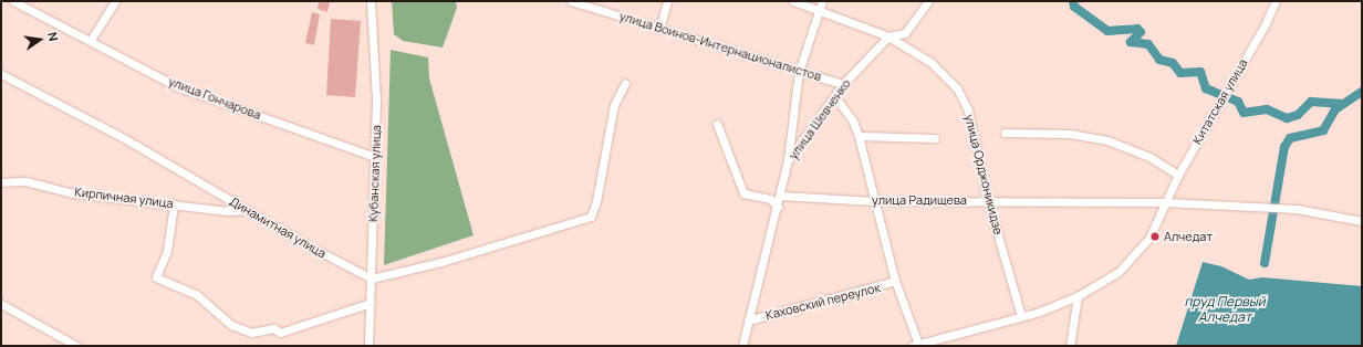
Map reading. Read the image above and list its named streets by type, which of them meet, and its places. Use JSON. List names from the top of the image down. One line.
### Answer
{"streets":{"street":["улица Воинов-Интернационалистов","улица Гончарова","Китатская улица","улица Шевченко","Кубанская улица","улица Орджоникидзе","Кирпичная улица","улица Радищева","Динамитная улица","Каховский переулок"]},"crossings":[["улица Воинов-Интернационалистов","улица Шевченко"],["улица Гончарова","Кубанская улица"],["Китатская улица","улица Орджоникидзе"],["Китатская улица","улица Радищева"],["улица Шевченко","улица Орджоникидзе"],["улица Шевченко","улица Радищева"],["улица Шевченко","Каховский переулок"],["Кубанская улица","Динамитная улица"],["улица Орджоникидзе","улица Радищева"],["Кирпичная улица","Динамитная улица"]],"water":["пруд Первый Алчедат"],"places":["Алчедат"],"north":"right"}
